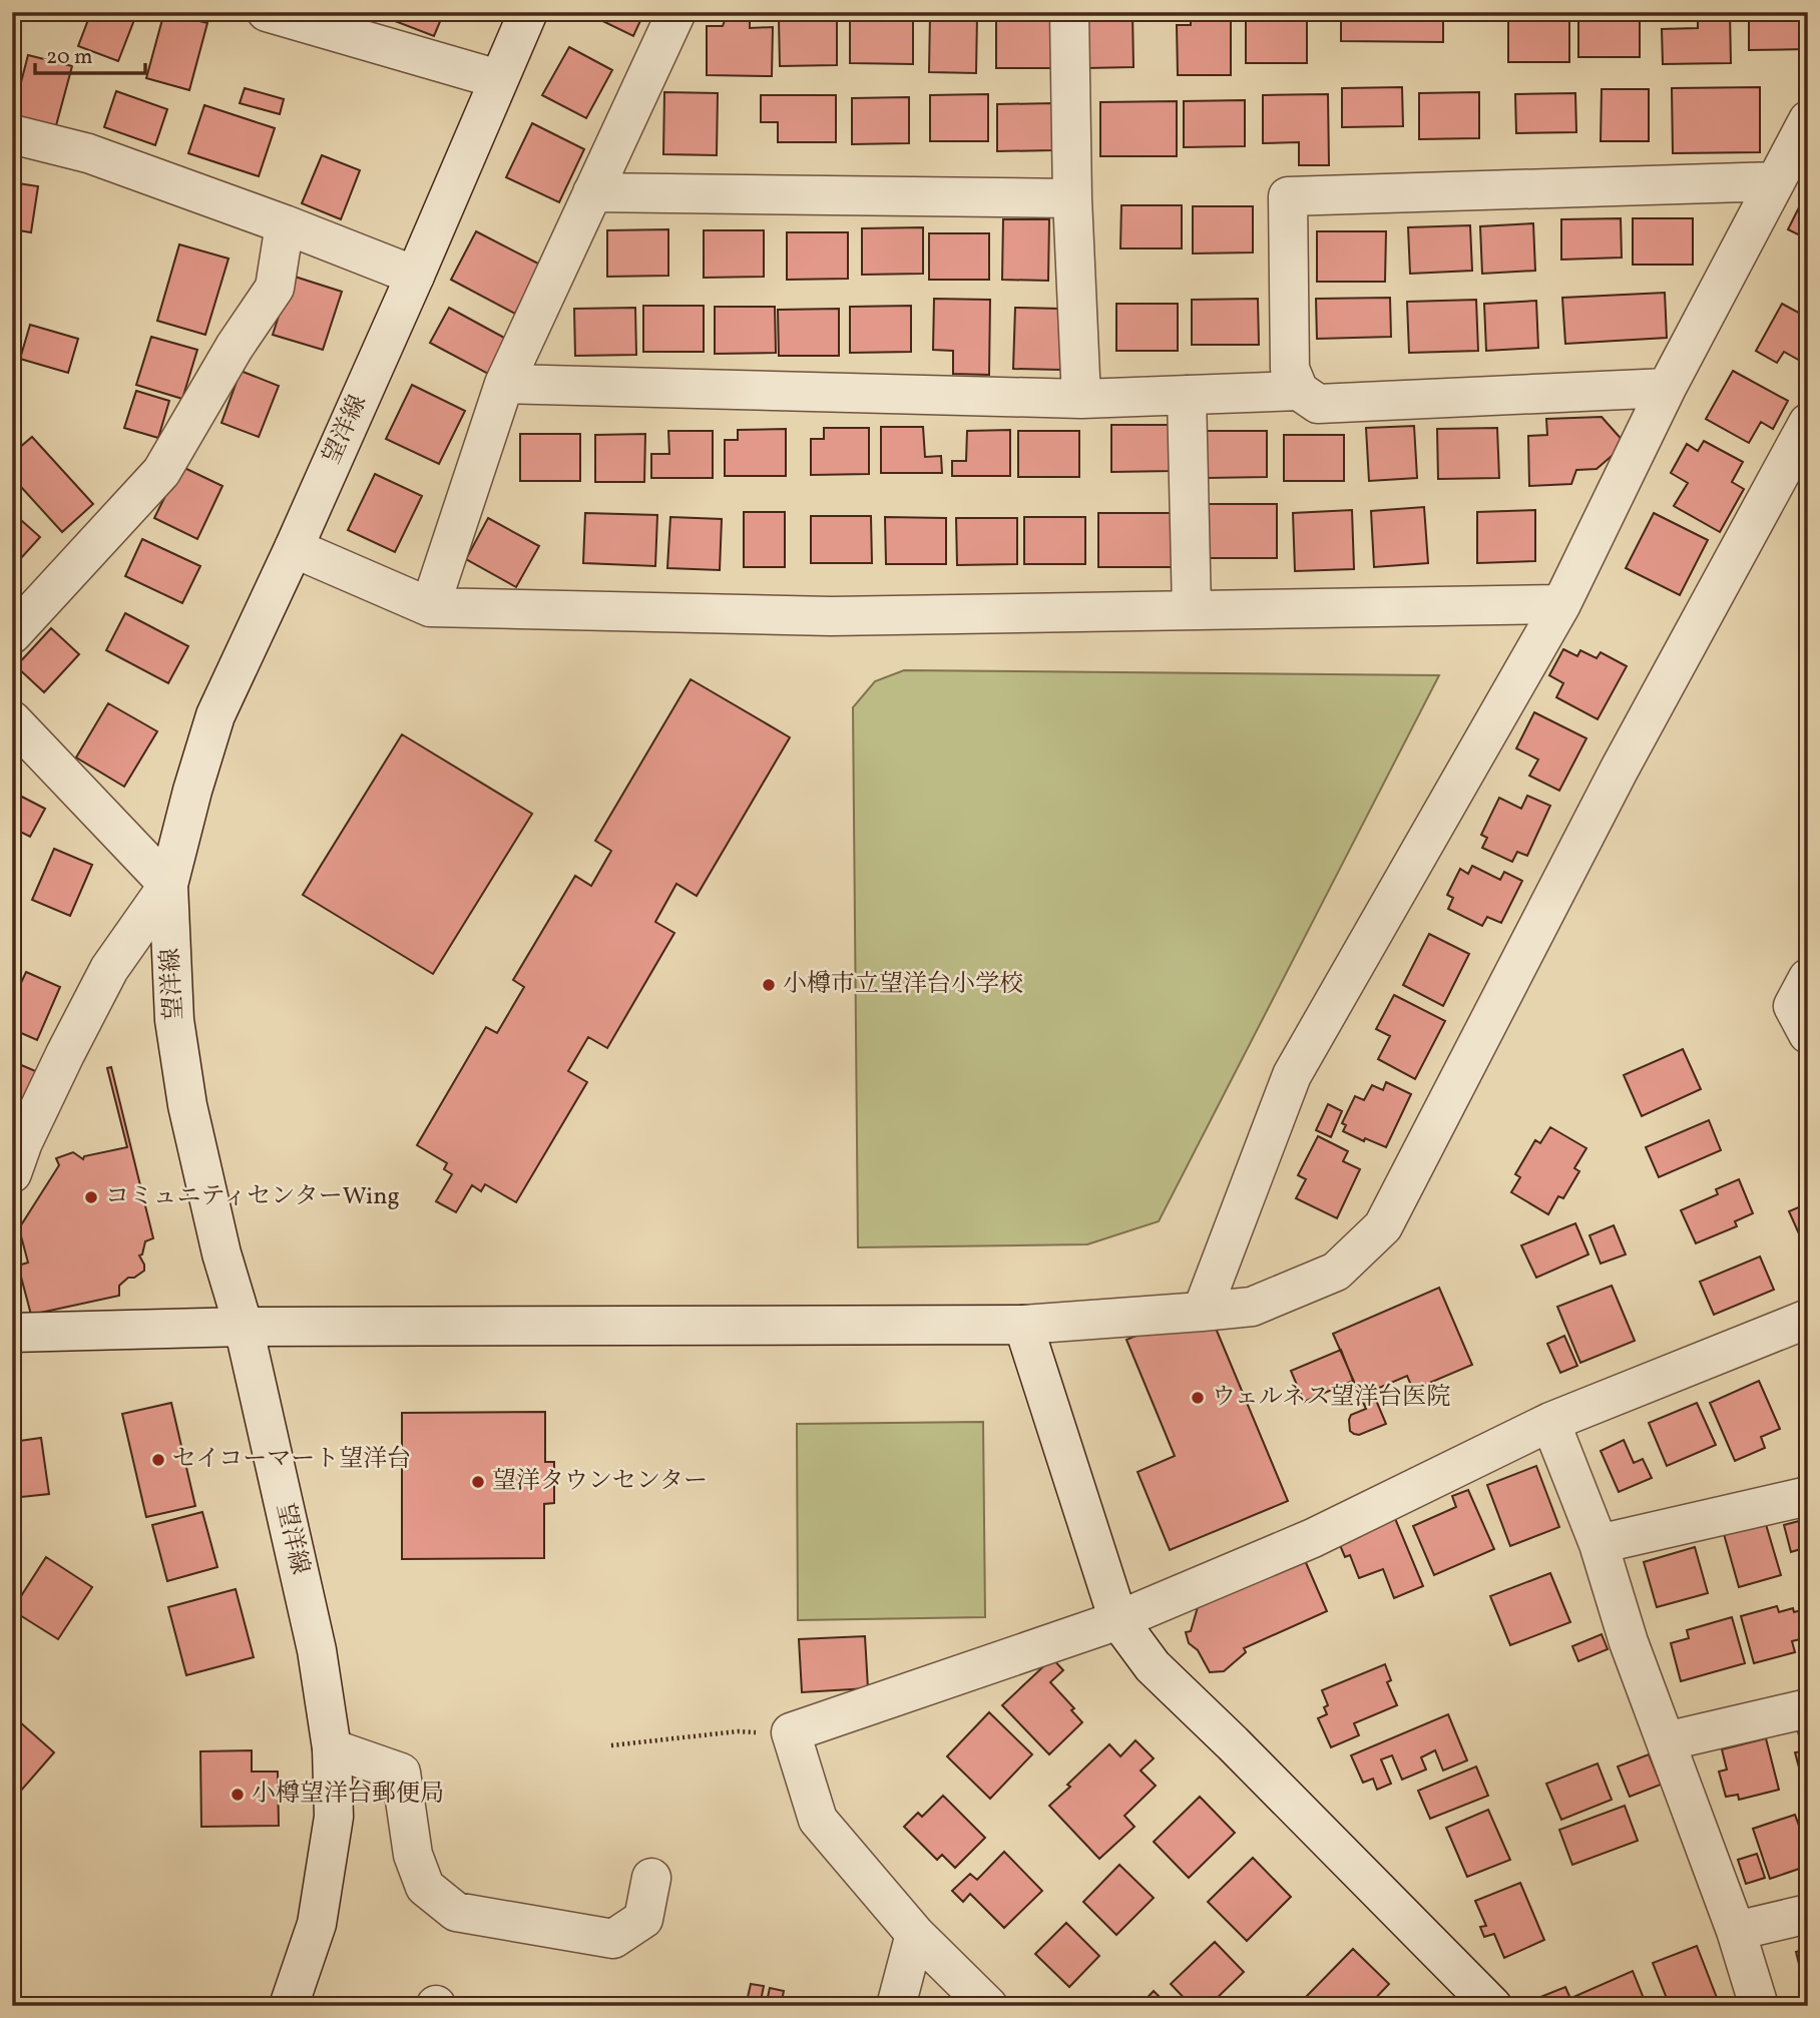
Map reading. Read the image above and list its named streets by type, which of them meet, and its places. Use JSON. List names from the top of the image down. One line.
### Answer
{"streets":{"street":["望洋線"]},"places":["小樽市立望洋台小学校","コミュニティセンターWing","ウェルネス望洋台医院","セイコーマート望洋台","望洋タウンセンター","小樽望洋台郵便局"],"scale_bar":"20 m"}
